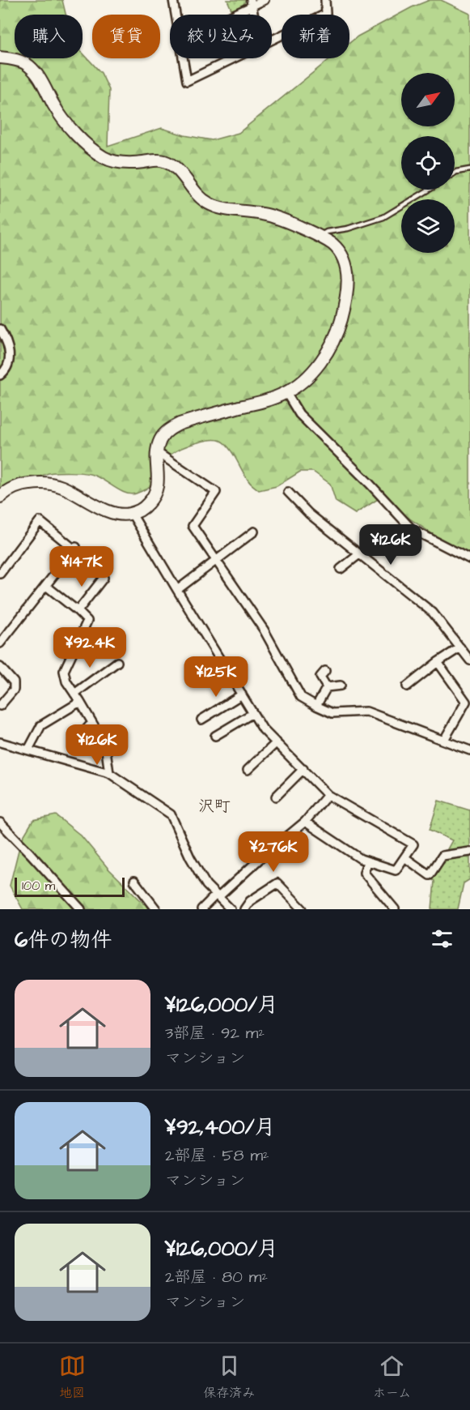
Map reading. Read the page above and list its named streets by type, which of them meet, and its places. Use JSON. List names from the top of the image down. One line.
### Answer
{"districts":["沢町"],"scale_bar":"100 m","north":"top right","page":{"chip":["購入","賃貸","絞り込み","新着"],"price":["¥126K","¥147K","¥92.4K","¥125K","¥126K","¥276K"],"scale":"100 m","heading":"6件の物件","list":[{"name":"¥126,000/月","note":"3部屋 · 92 m² · マンション"},{"name":"¥92,400/月","note":"2部屋 · 58 m² · マンション"},{"name":"¥126,000/月","note":"2部屋 · 80 m² · マンション"}],"tabs":["地図","保存済み","ホーム"]}}
